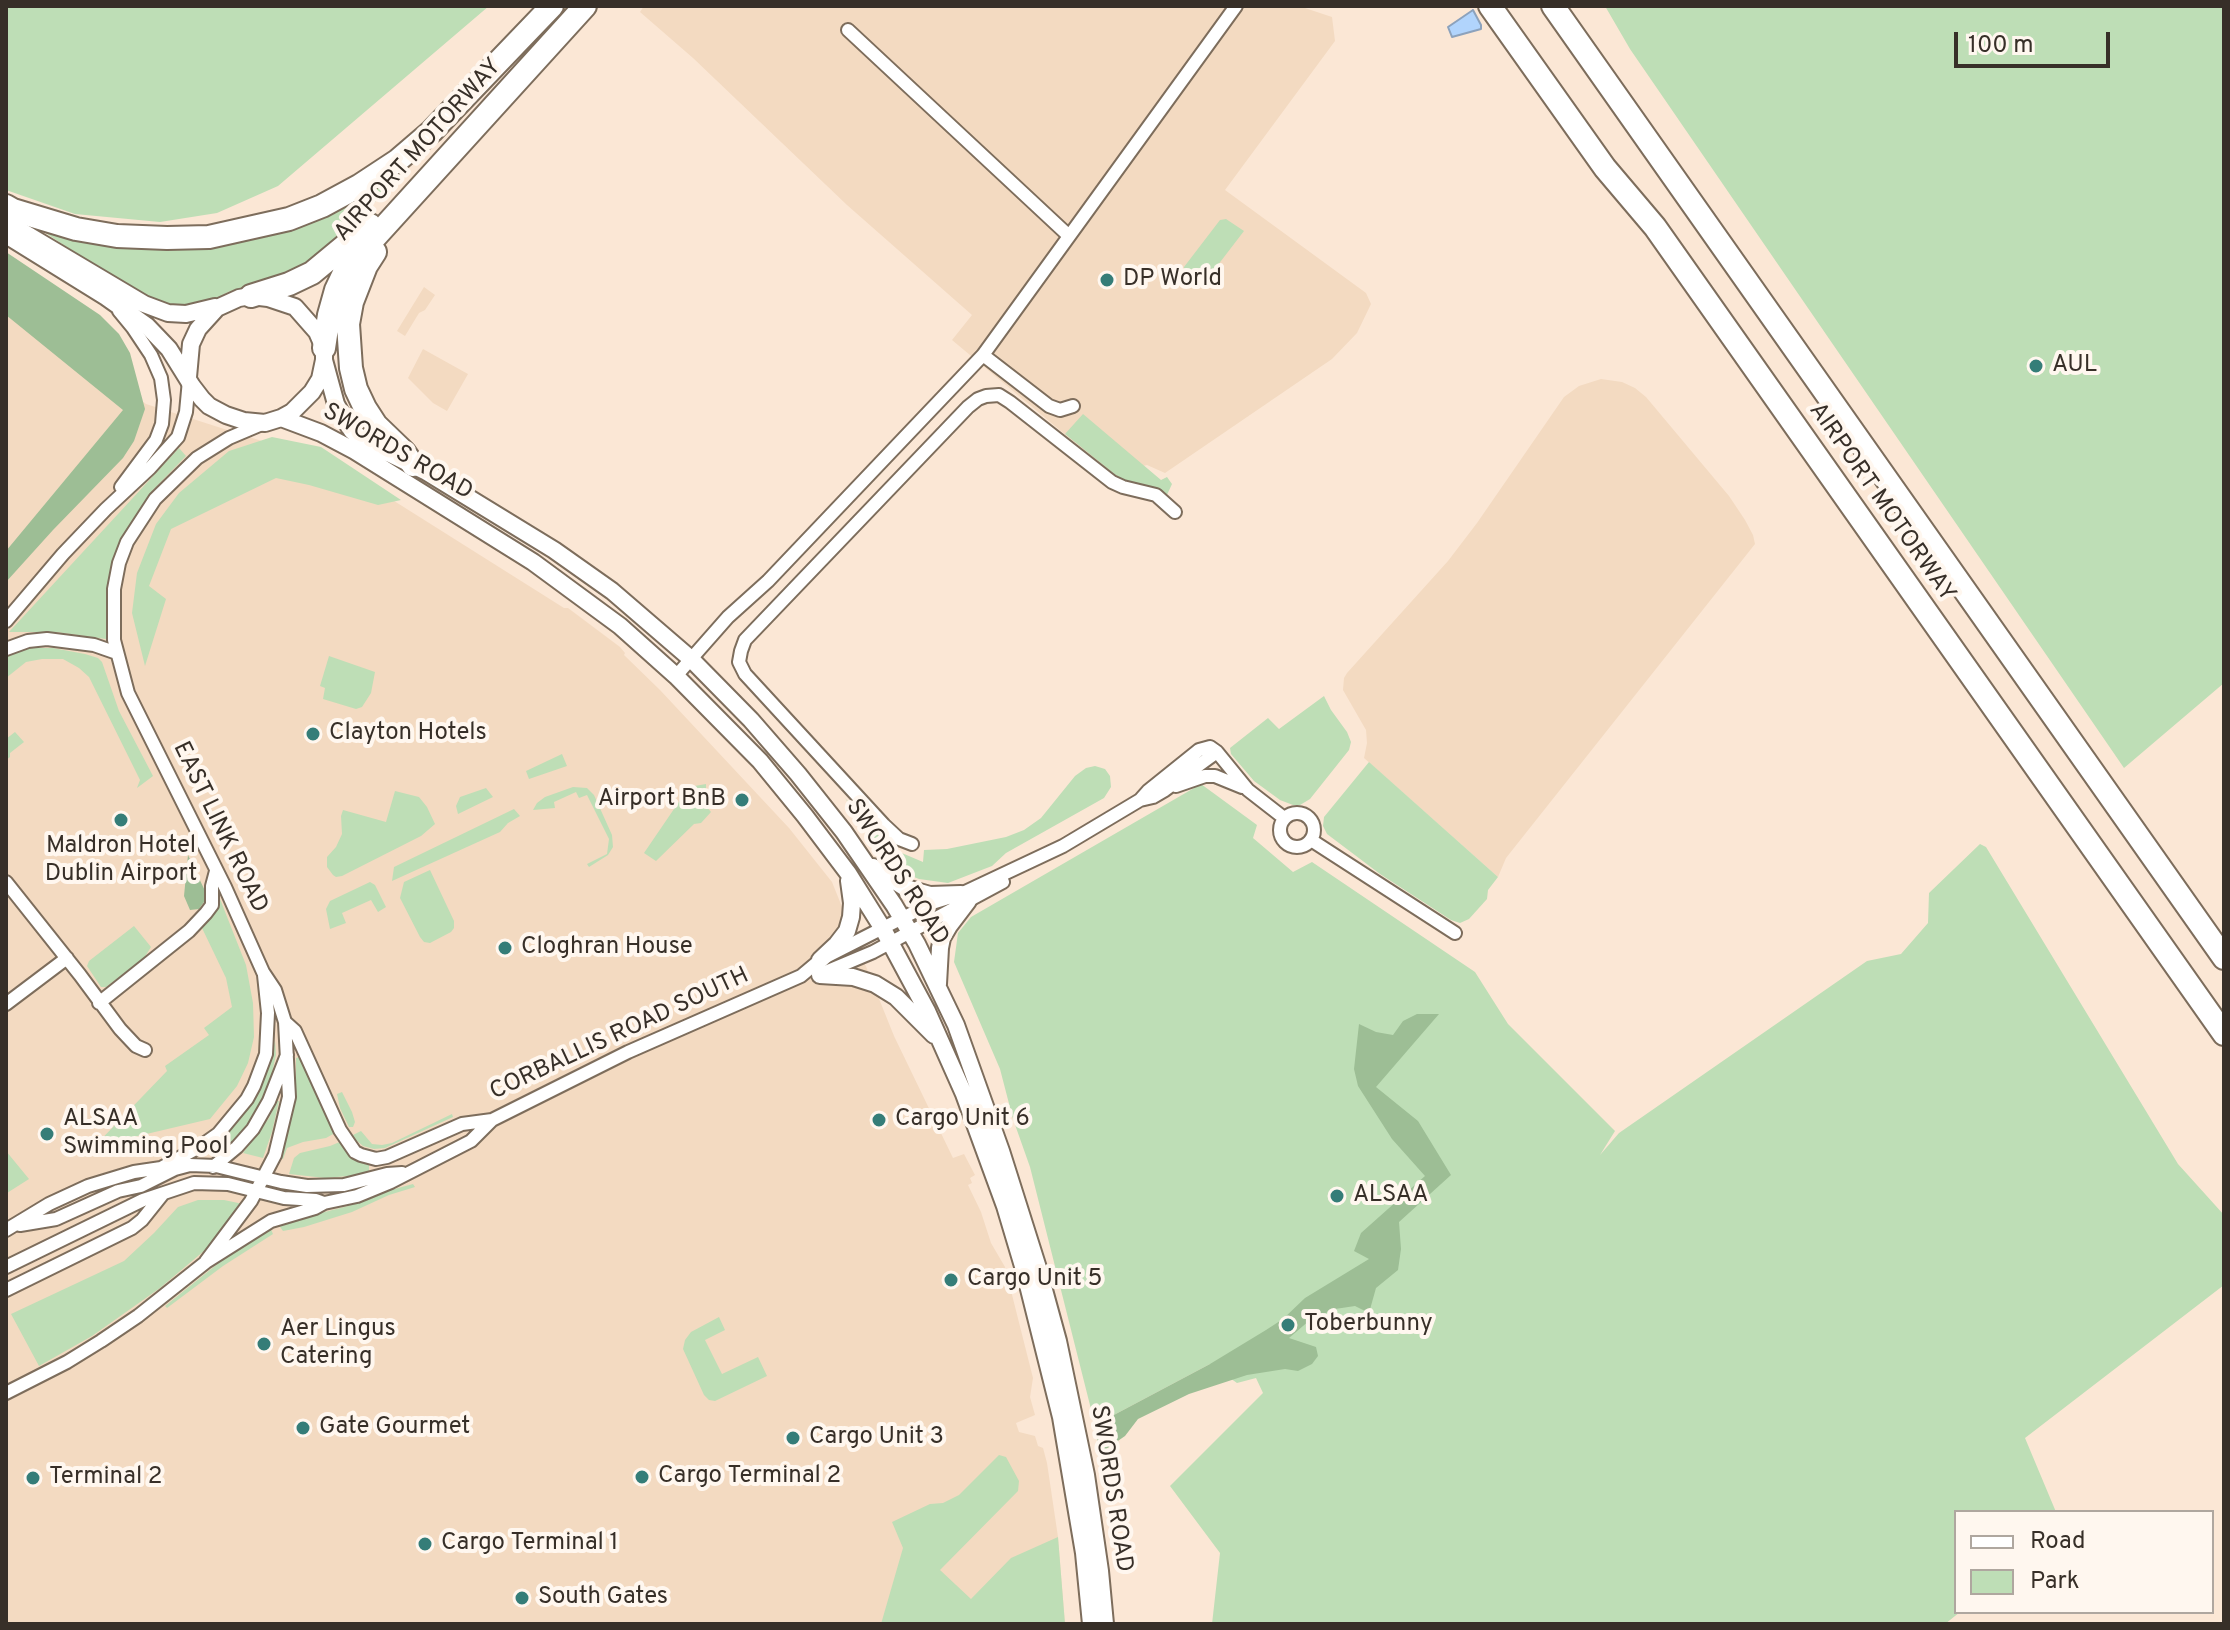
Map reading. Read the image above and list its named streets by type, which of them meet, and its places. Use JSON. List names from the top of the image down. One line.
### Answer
{"streets":{"highway":["AIRPORT MOTORWAY"],"main road":["SWORDS ROAD"],"street":["EAST LINK ROAD","CORBALLIS ROAD SOUTH"]},"crossings":[["AIRPORT MOTORWAY","SWORDS ROAD"],["AIRPORT MOTORWAY","EAST LINK ROAD"],["SWORDS ROAD","EAST LINK ROAD"],["SWORDS ROAD","CORBALLIS ROAD SOUTH"],["EAST LINK ROAD","CORBALLIS ROAD SOUTH"]],"places":["DP World","AUL","Clayton Hotels","Airport BnB","Maldron Hotel Dublin Airport","Cloghran House","Cargo Unit 6","ALSAA Swimming Pool","ALSAA","Cargo Unit 5","Toberbunny","Aer Lingus Catering","Gate Gourmet","Cargo Unit 3","Cargo Terminal 2","Terminal 2","Cargo Terminal 1","South Gates"],"legend":["Road","Park"],"scale_bar":"100 m"}
